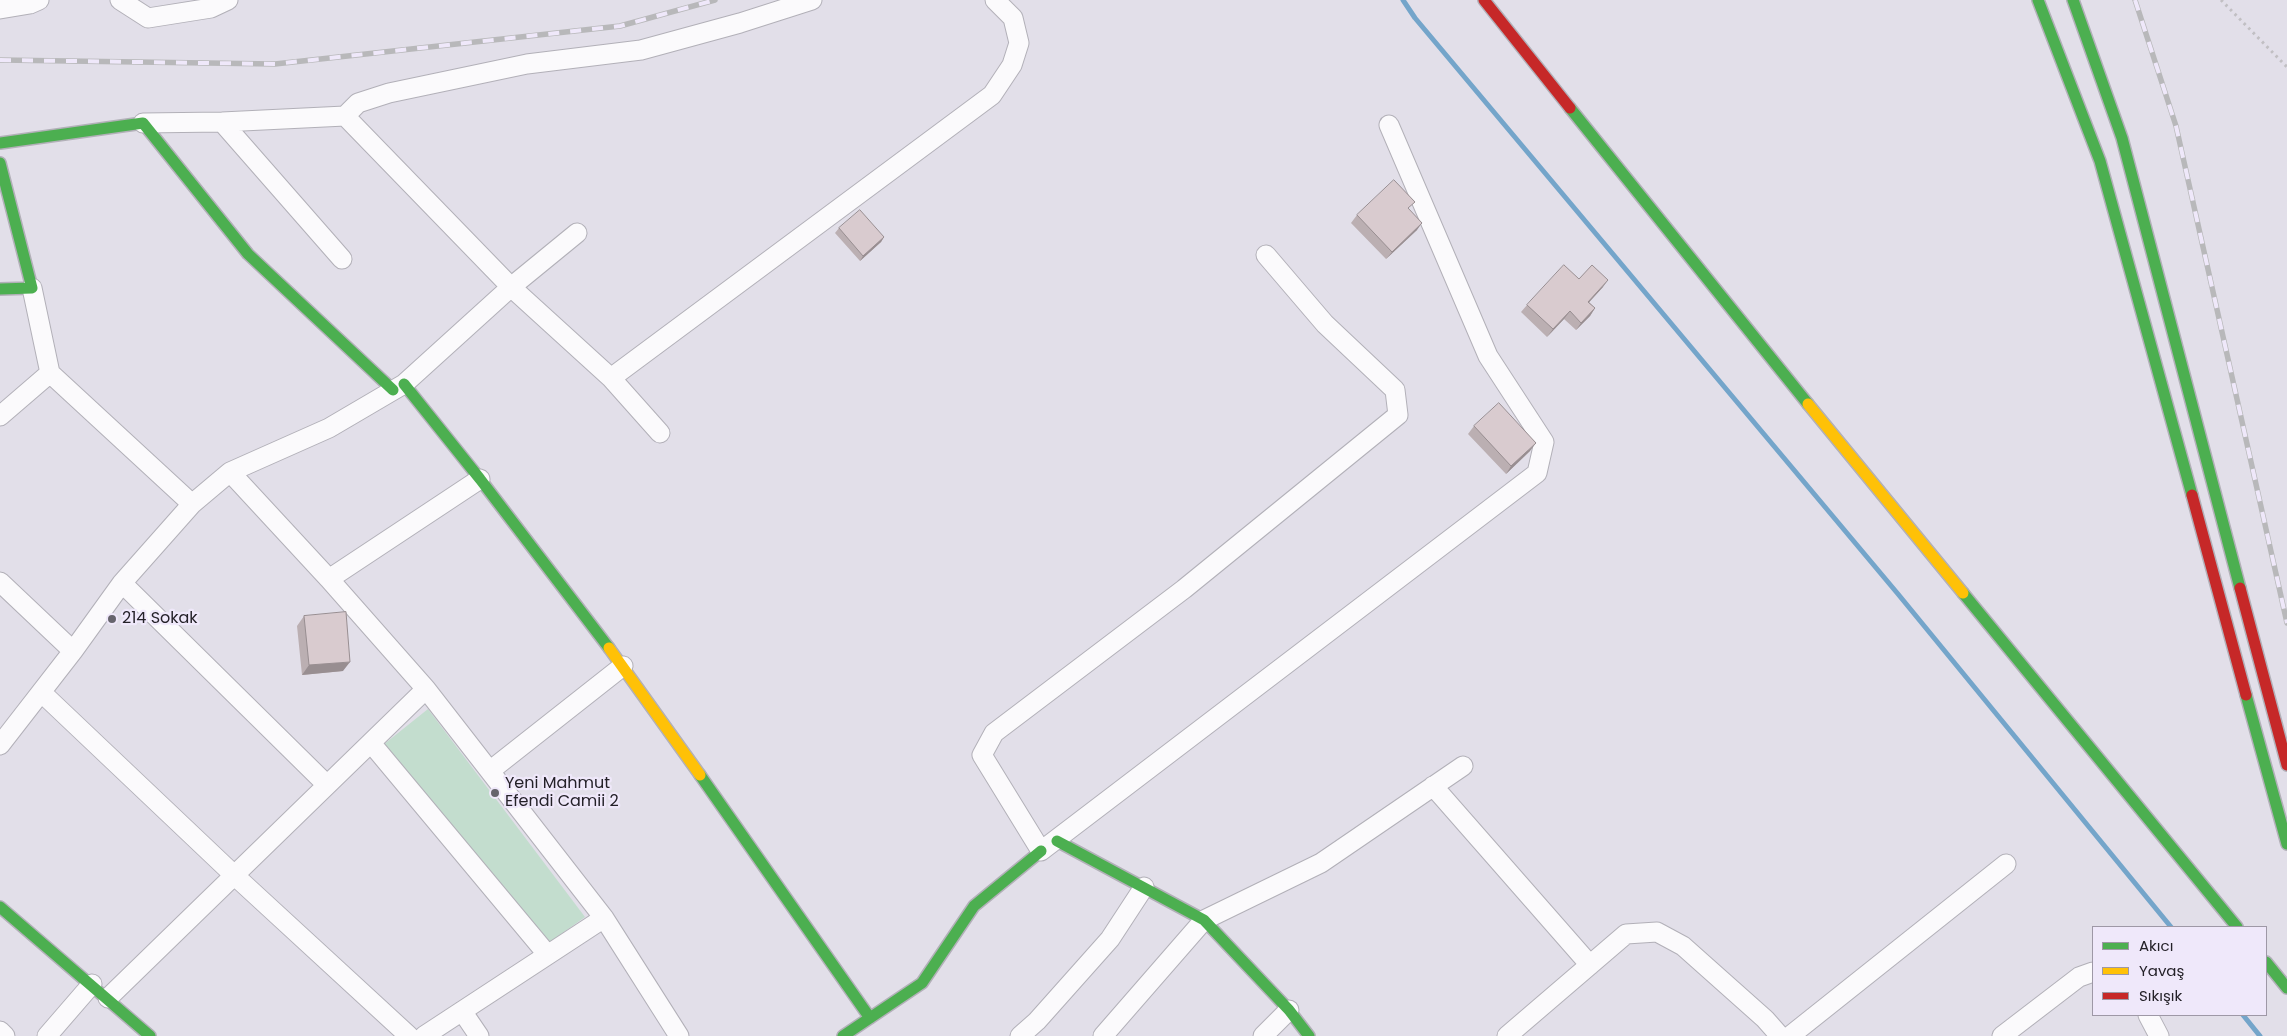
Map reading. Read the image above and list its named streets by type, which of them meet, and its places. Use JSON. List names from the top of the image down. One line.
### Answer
{"places":["214 Sokak","Yeni Mahmut Efendi Camii 2"],"legend":["Akıcı","Yavaş","Sıkışık"]}
